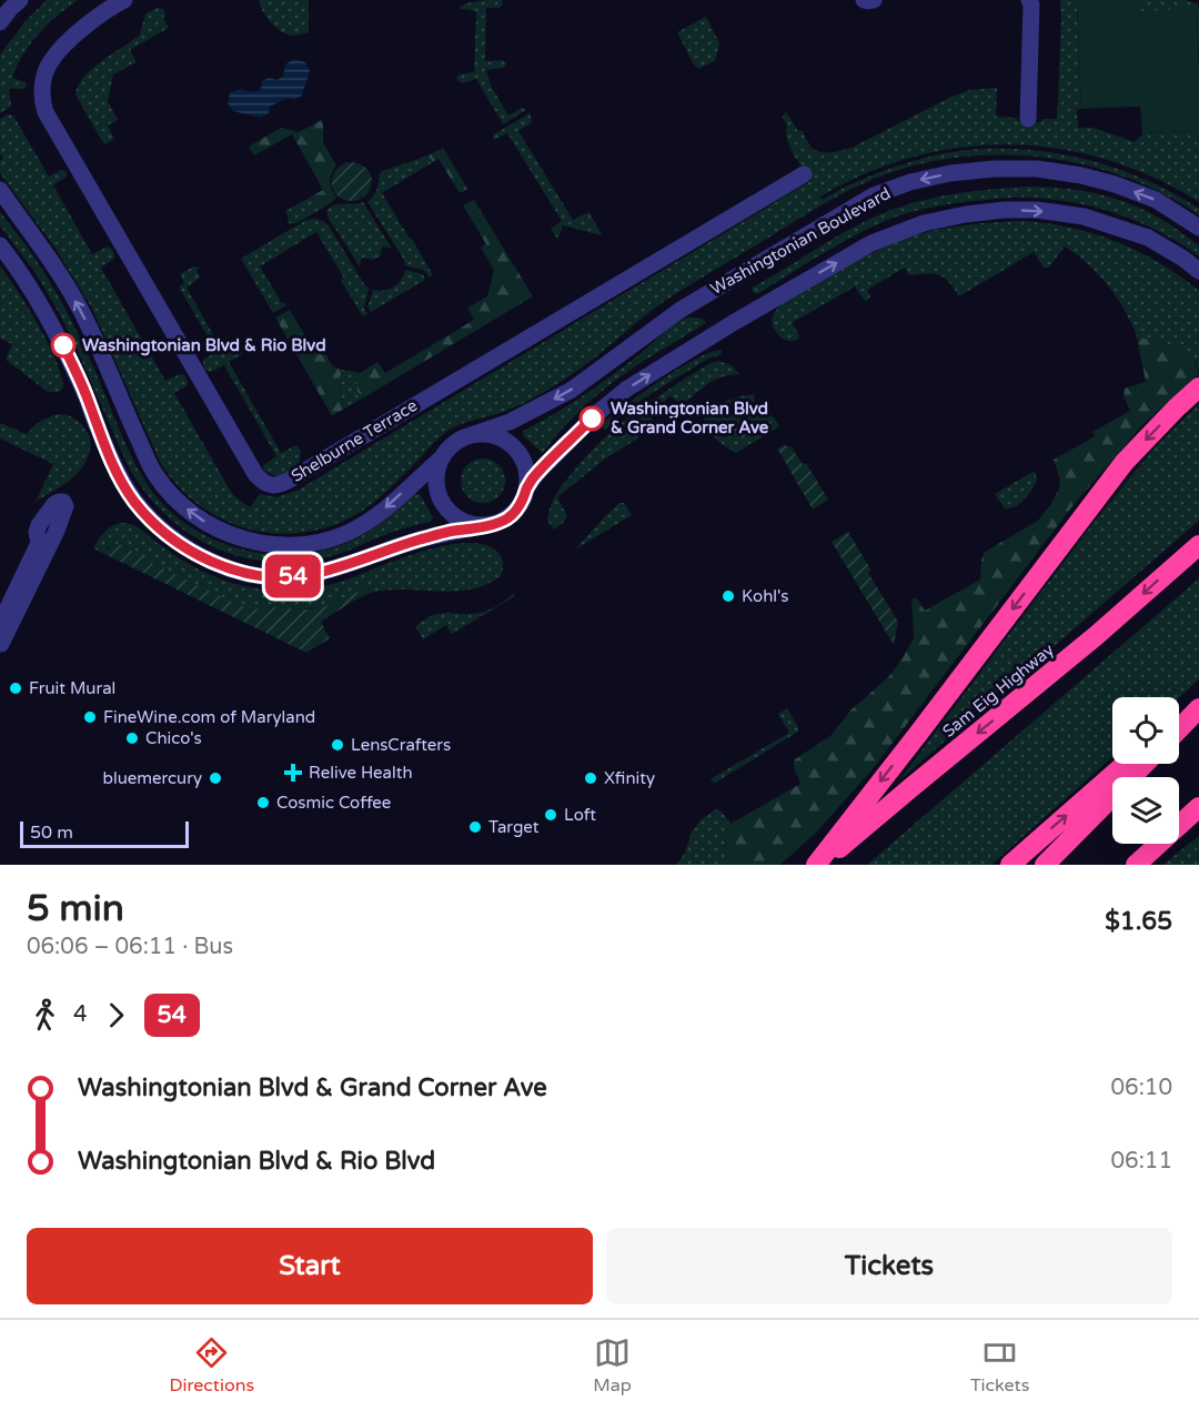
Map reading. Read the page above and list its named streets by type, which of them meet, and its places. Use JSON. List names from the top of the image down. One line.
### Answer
{"streets":{"highway":["Sam Eig Highway"],"street":["Washingtonian Boulevard","Shelburne Terrace"]},"places":{"other":["Washingtonian Blvd & Rio Blvd","Washingtonian Blvd & Grand Corner Ave","Kohl's","Fruit Mural","FineWine.com of Maryland","Chico's","LensCrafters","bluemercury","Xfinity","Cosmic Coffee","Loft","Target"],"health":["Relive Health"]},"lines":["bus line 54"],"scale_bar":"50 m","page":{"on_map":"54","scale":"50 m","heading":["5 min","06:06 – 06:11 · Bus","$1.65"],"legs":["4","54"],"list":[{"name":"Washingtonian Blvd & Grand Corner Ave","value":"06:10"},{"name":"Washingtonian Blvd & Rio Blvd","value":"06:11"}],"buttons":["Start","Tickets"],"tabs":["Directions","Map","Tickets"]}}
